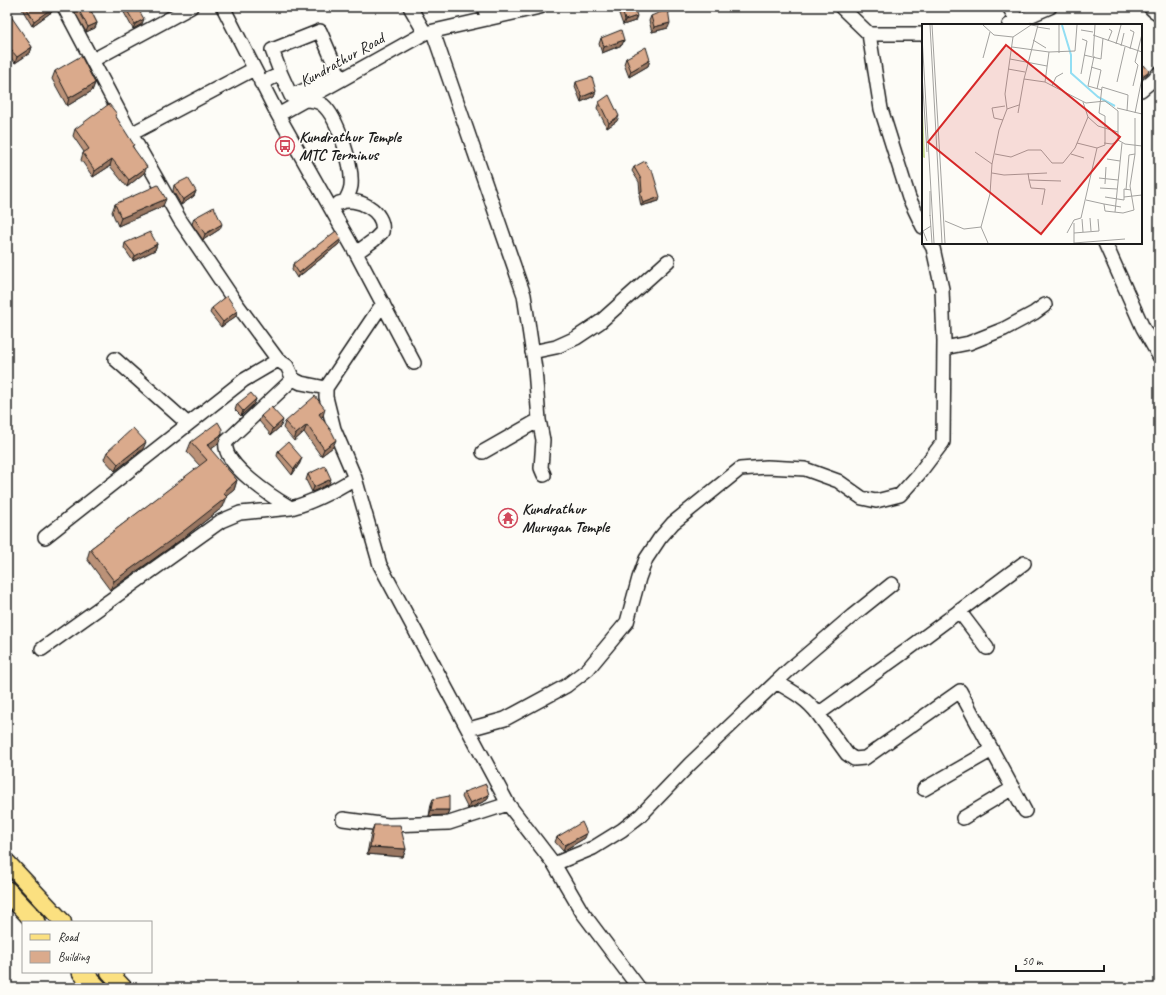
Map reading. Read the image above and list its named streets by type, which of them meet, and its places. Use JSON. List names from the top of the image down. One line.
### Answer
{"streets":{"street":["Kundrathur Road"]},"places":{"bus stop":["Kundrathur Temple MTC Terminus"],"temple":["Kundrathur Murugan Temple"]},"legend":["Road","Building"],"scale_bar":"50 m"}
